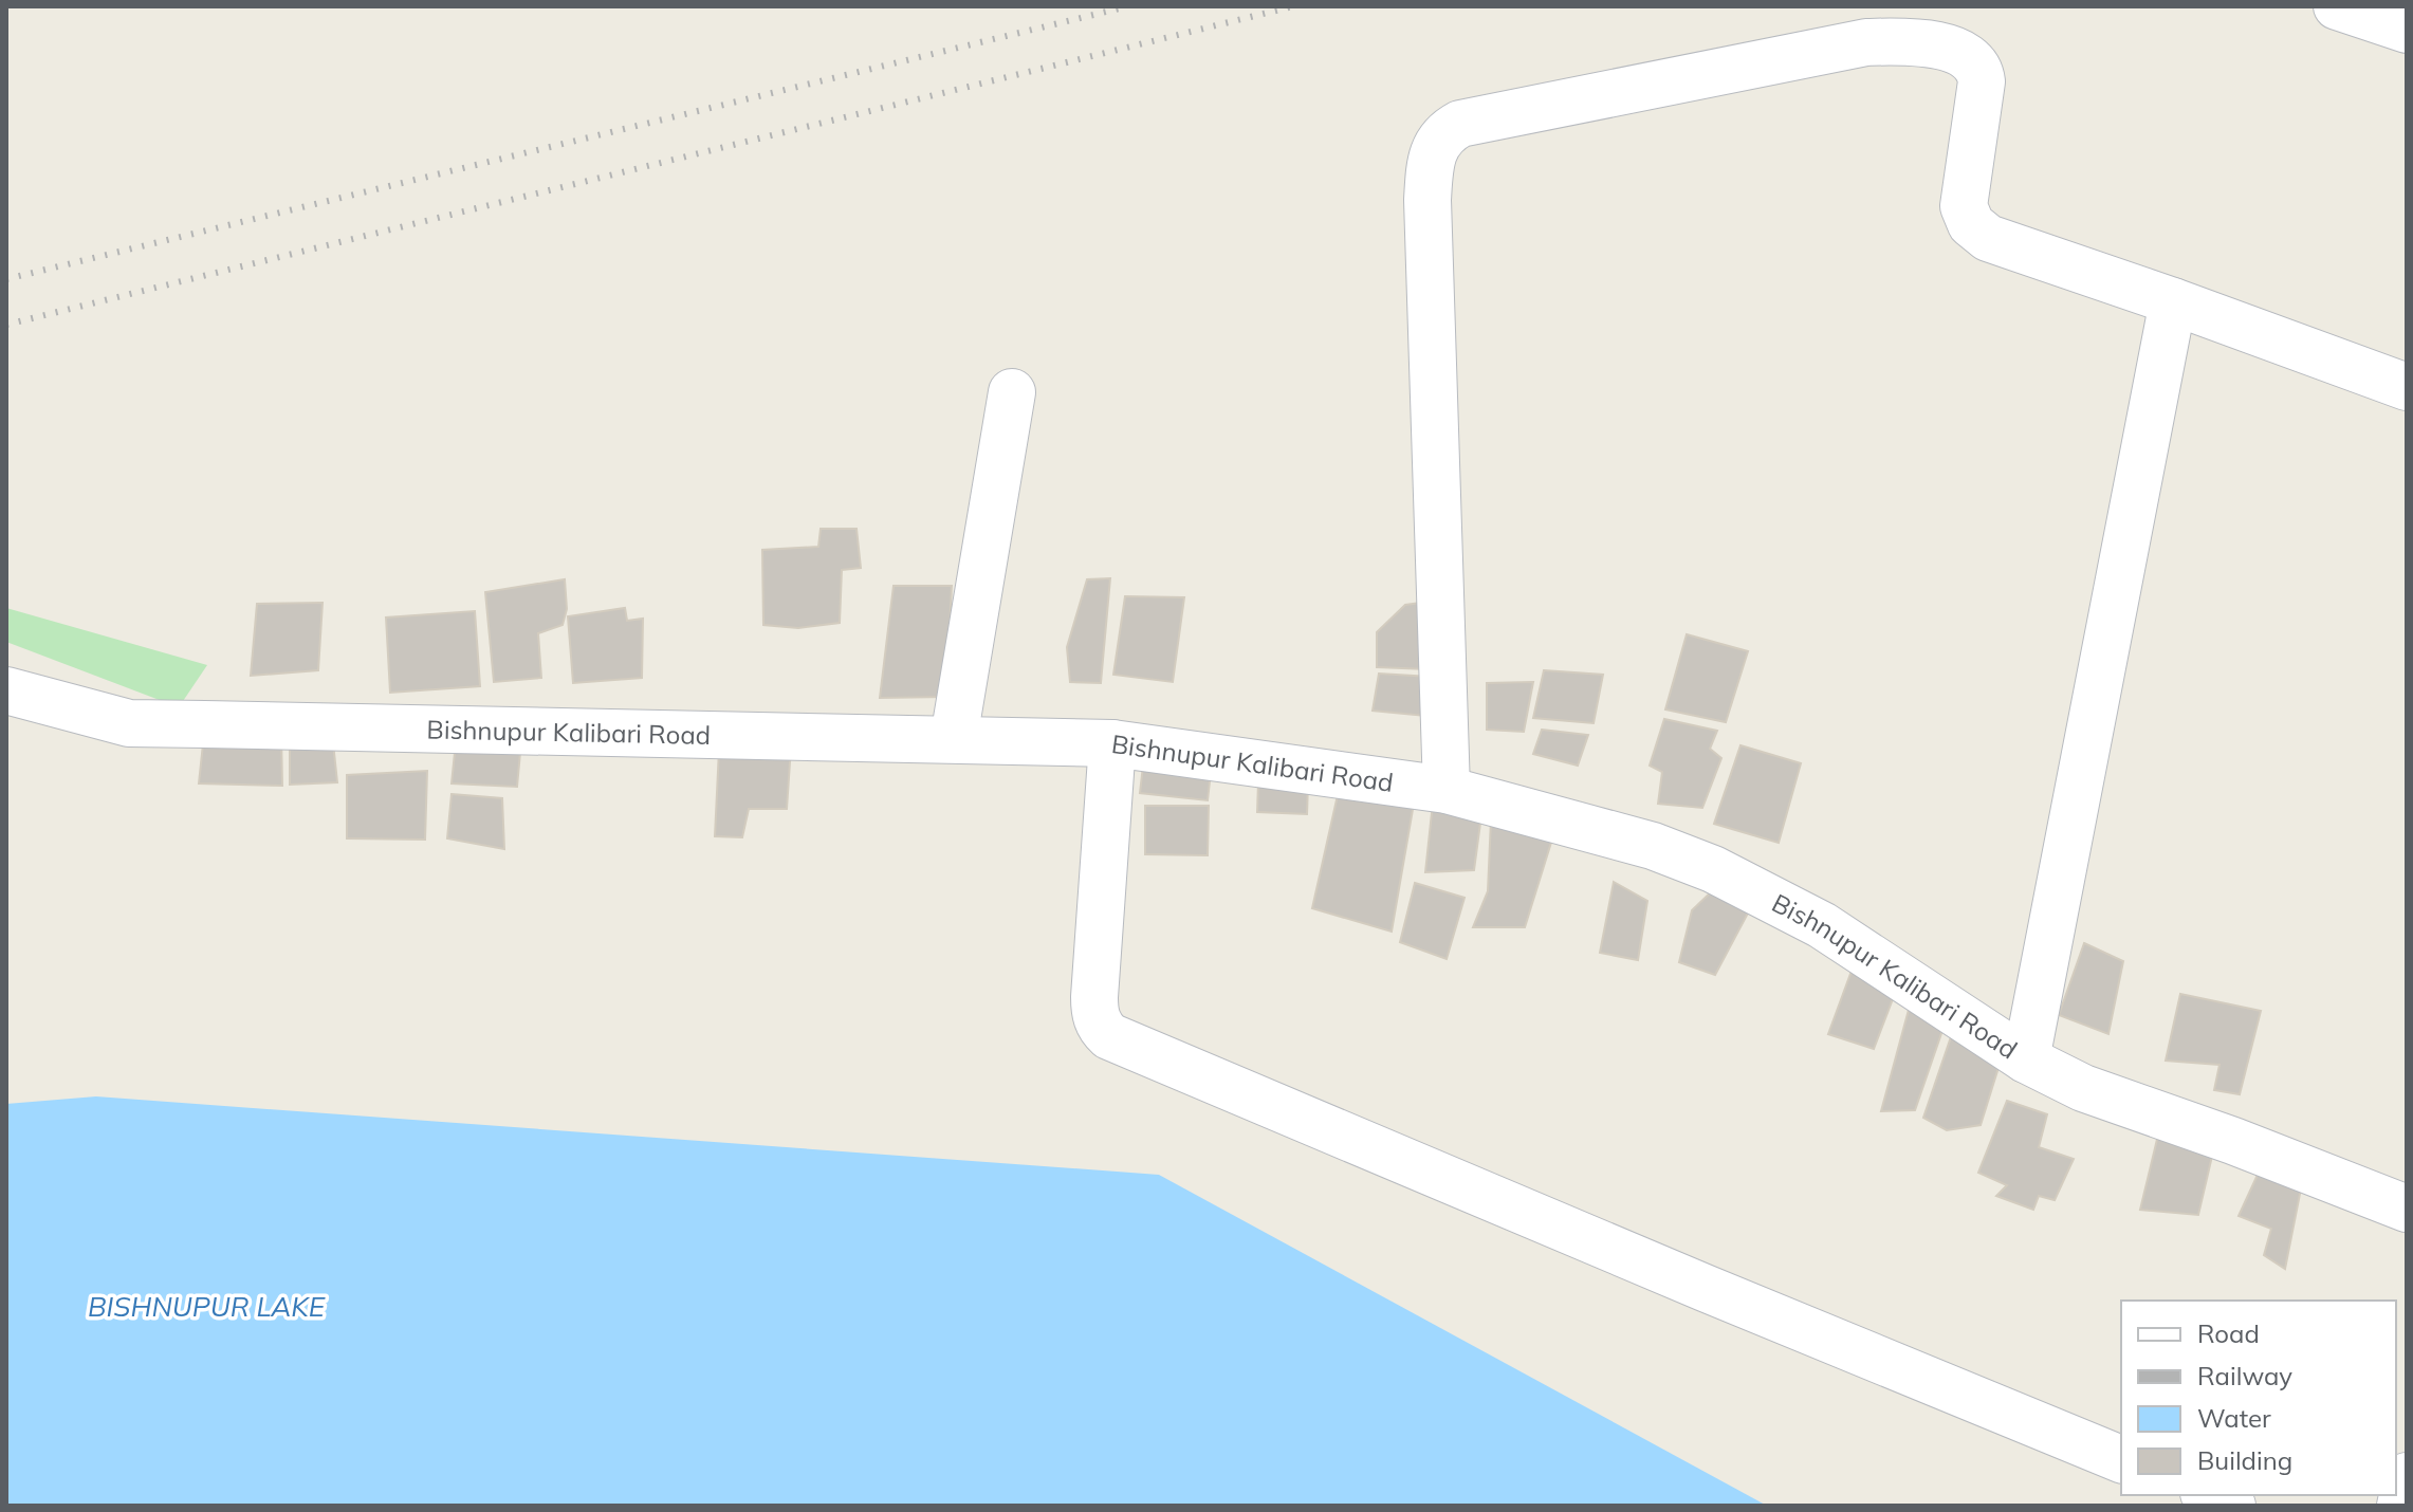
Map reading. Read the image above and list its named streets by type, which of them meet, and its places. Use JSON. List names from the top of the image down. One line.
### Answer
{"streets":{"street":["Bishnupur Kalibari Road"]},"water":["BISHNUPUR LAKE"],"legend":["Road","Railway","Water","Building"]}
